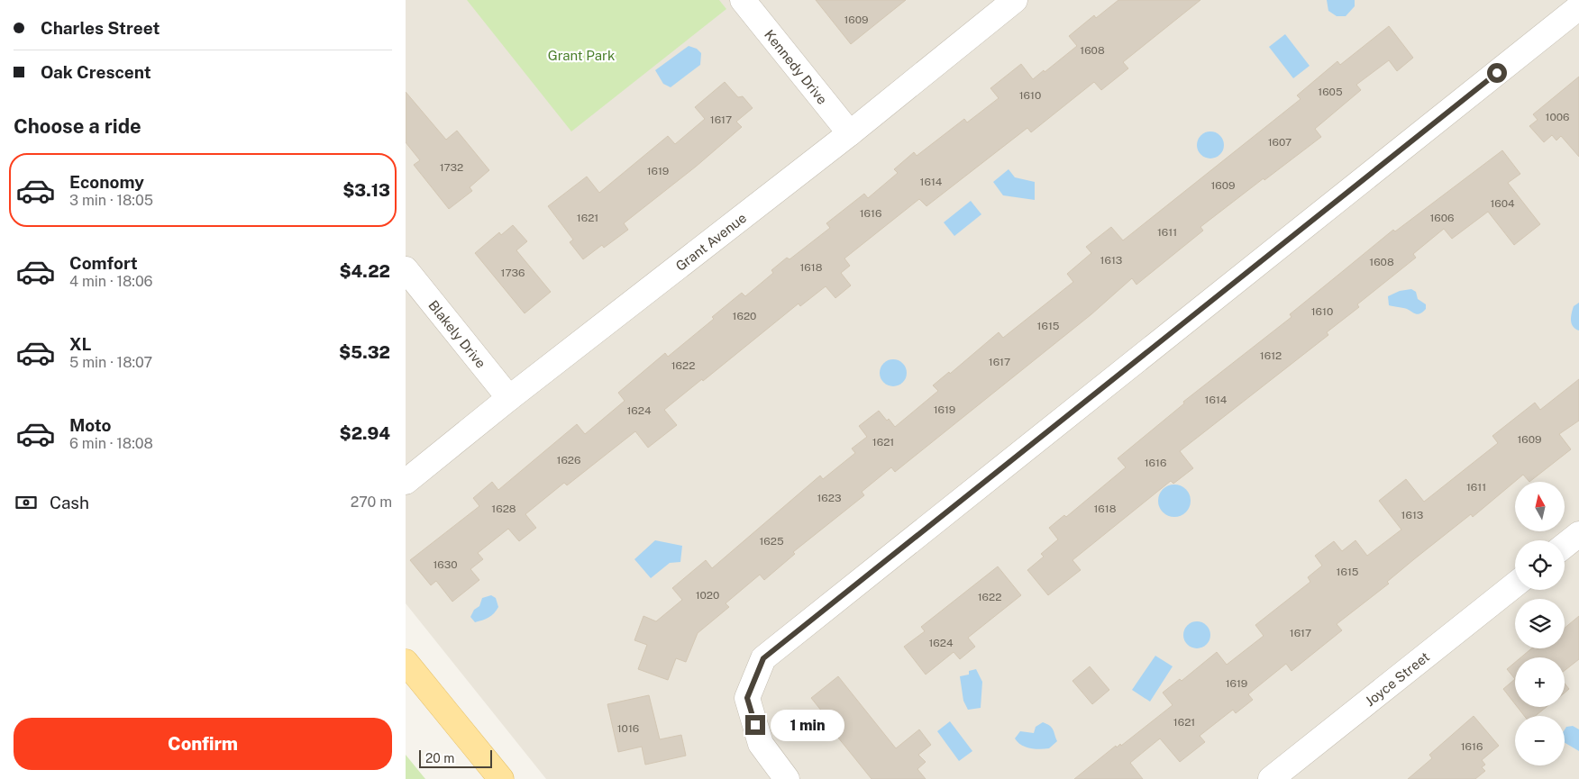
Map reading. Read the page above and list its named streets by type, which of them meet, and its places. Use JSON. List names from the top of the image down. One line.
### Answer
{"streets":{"street":["Kennedy Drive","Grant Avenue","Blakely Drive","Joyce Street"]},"crossings":[["Kennedy Drive","Grant Avenue"],["Grant Avenue","Blakely Drive"]],"parks":["Grant Park"],"house_numbers":["1609","1608","1605","1610","1006","1617","1607","1732","1619","1614","1609","1604","1616","1621","1606","1611","1613","1608","1618","1736","1610","1620","1615","1612","1617","1622","1614","1619","1624","1609","1621","1626","1616","1611","1623","1628","1618","1613","1625","1630","1615","1020","1622","1617","1624","1619","1621","1016","1616"],"scale_bar":"20 m","north":"top","page":{"banner":["Charles Street","Oak Crescent"],"heading":"Choose a ride","list":[{"name":"Economy","note":"3 min · 18:05","value":"$3.13"},{"name":"Comfort","note":"4 min · 18:06","value":"$4.22"},{"name":"XL","note":"5 min · 18:07","value":"$5.32"},{"name":"Moto","note":"6 min · 18:08","value":"$2.94"}],"pay":["Cash","270 m"],"map_buttons":["+","−"],"buttons":"Confirm","bubble":"1 min","scale":"20 m"}}
